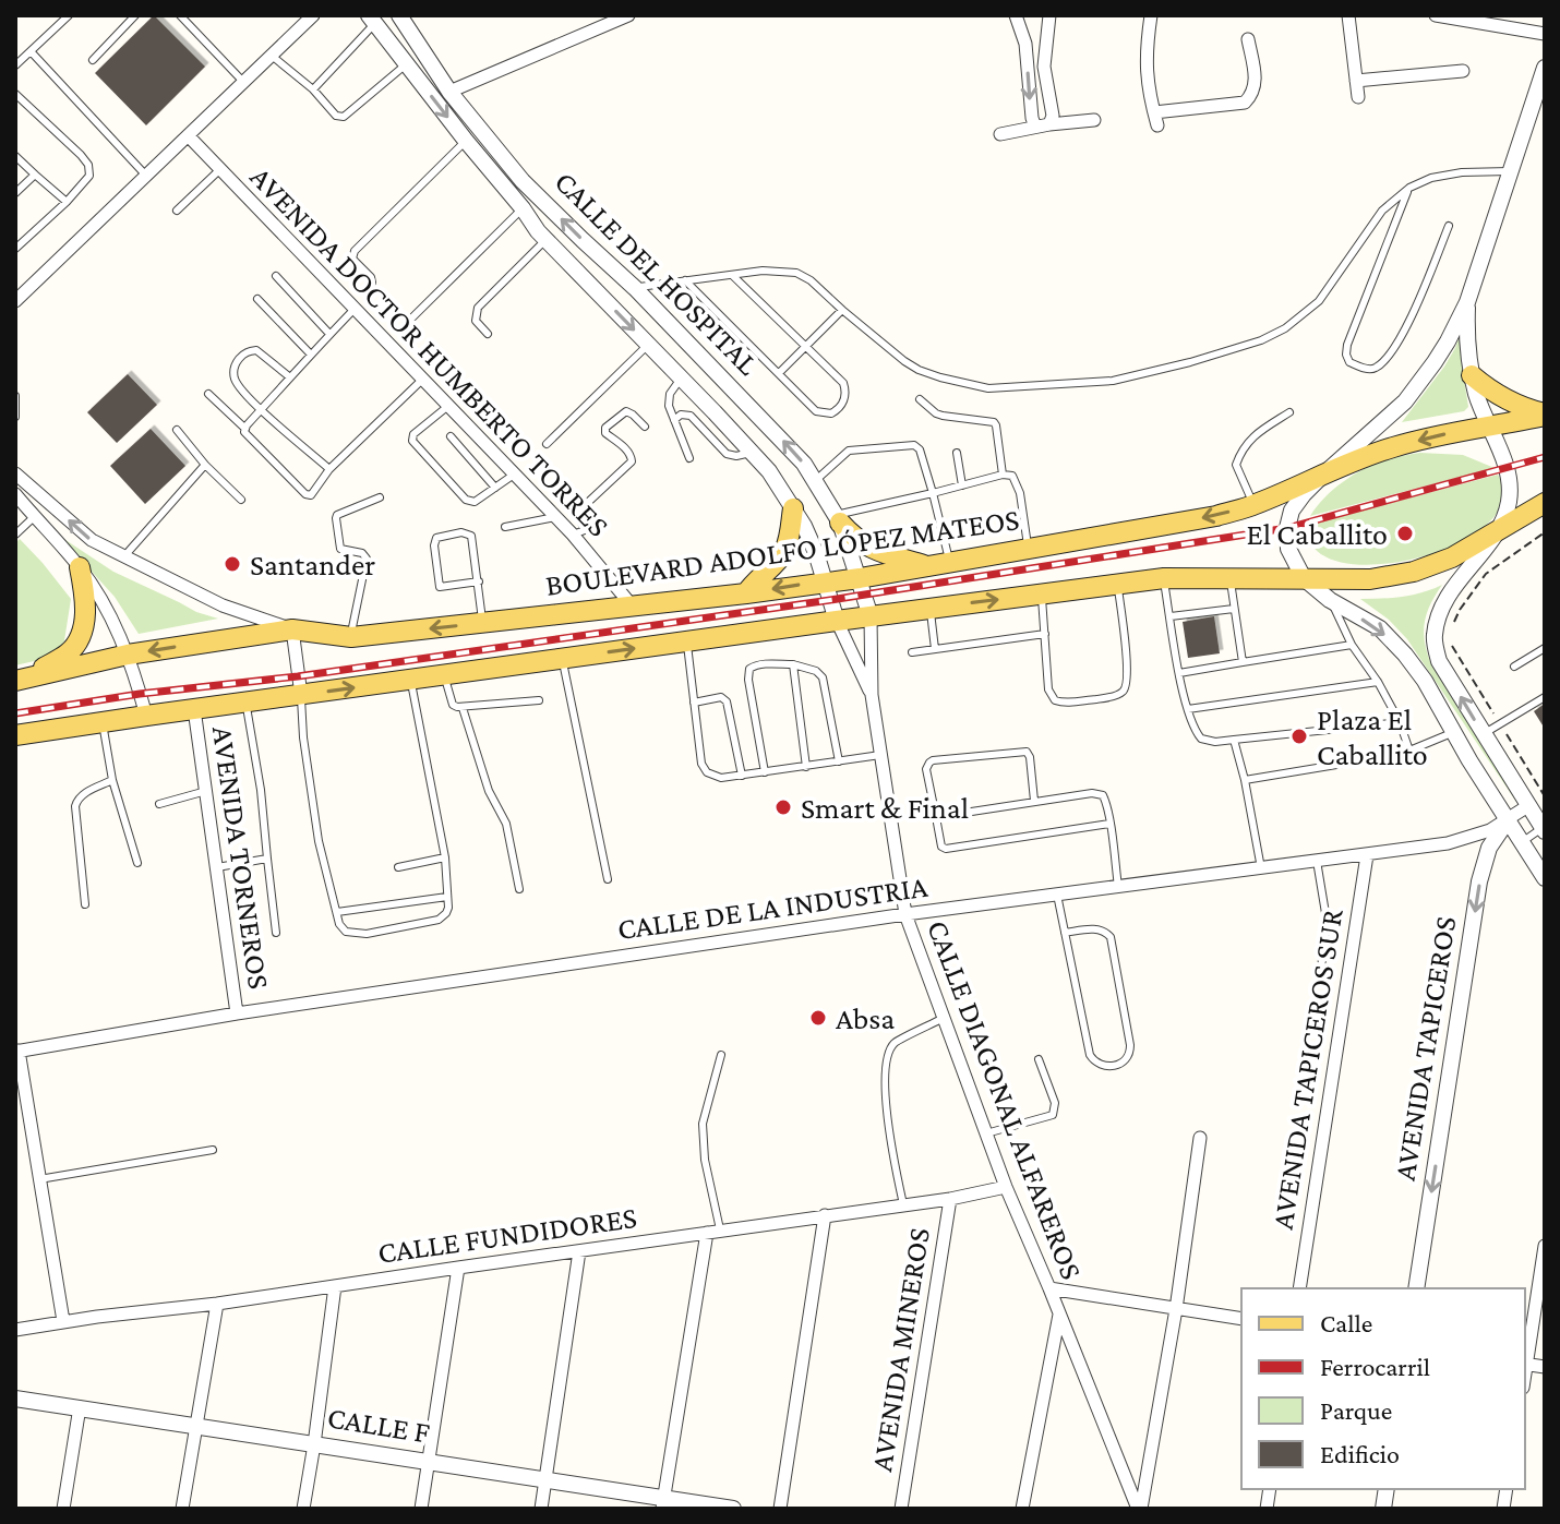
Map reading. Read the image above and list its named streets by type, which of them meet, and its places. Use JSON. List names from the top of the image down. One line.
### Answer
{"streets":{"main road":["BOULEVARD ADOLFO LÓPEZ MATEOS"],"street":["CALLE DEL HOSPITAL","AVENIDA DOCTOR HUMBERTO TORRES","AVENIDA TORNEROS","CALLE DE LA INDUSTRIA","AVENIDA TAPICEROS","AVENIDA TAPICEROS SUR","CALLE DIAGONAL ALFAREROS","CALLE FUNDIDORES","AVENIDA MINEROS","CALLE F"]},"crossings":[["CALLE DEL HOSPITAL","BOULEVARD ADOLFO LÓPEZ MATEOS"],["CALLE DEL HOSPITAL","CALLE DIAGONAL ALFAREROS"],["AVENIDA DOCTOR HUMBERTO TORRES","BOULEVARD ADOLFO LÓPEZ MATEOS"],["AVENIDA TORNEROS","CALLE DE LA INDUSTRIA"],["CALLE DE LA INDUSTRIA","AVENIDA TAPICEROS"],["CALLE DE LA INDUSTRIA","AVENIDA TAPICEROS SUR"],["CALLE DE LA INDUSTRIA","CALLE DIAGONAL ALFAREROS"],["CALLE DIAGONAL ALFAREROS","CALLE FUNDIDORES"],["CALLE FUNDIDORES","AVENIDA MINEROS"]],"one_way":["AVENIDA TAPICEROS"],"places":["El Caballito","Santander","Plaza El Caballito","Smart & Final","Absa"],"legend":["Calle","Ferrocarril","Parque","Edificio"]}
